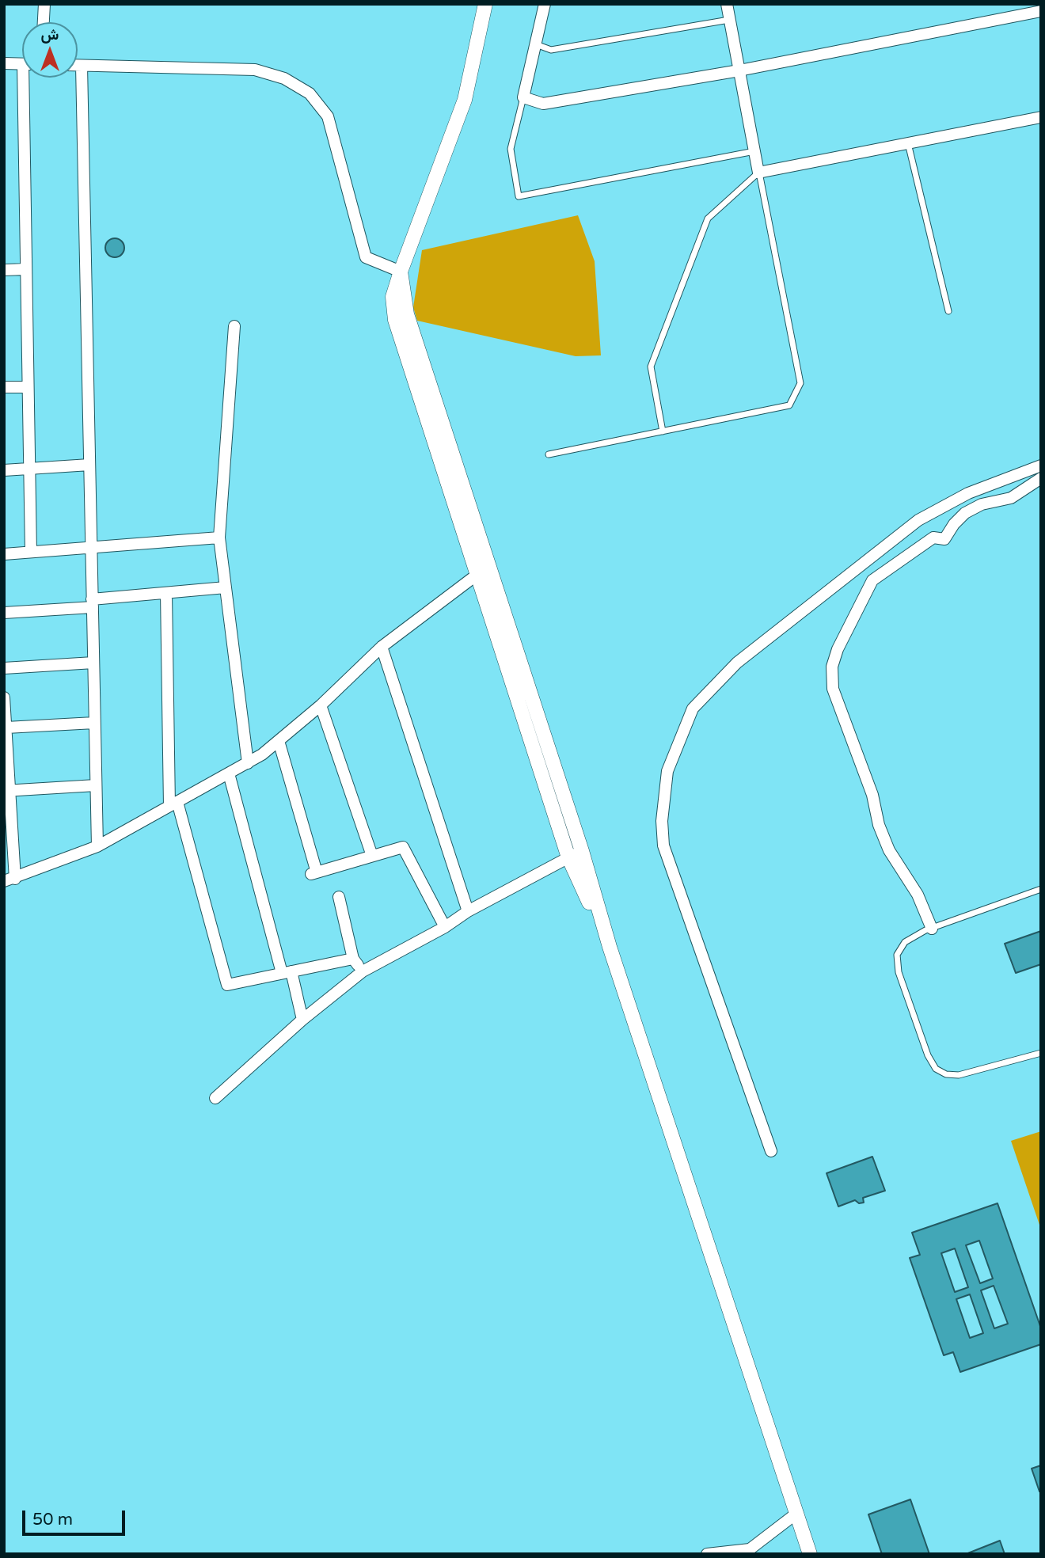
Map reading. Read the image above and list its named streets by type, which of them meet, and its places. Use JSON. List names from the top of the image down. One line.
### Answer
{"scale_bar":"50 m","north":"top"}
